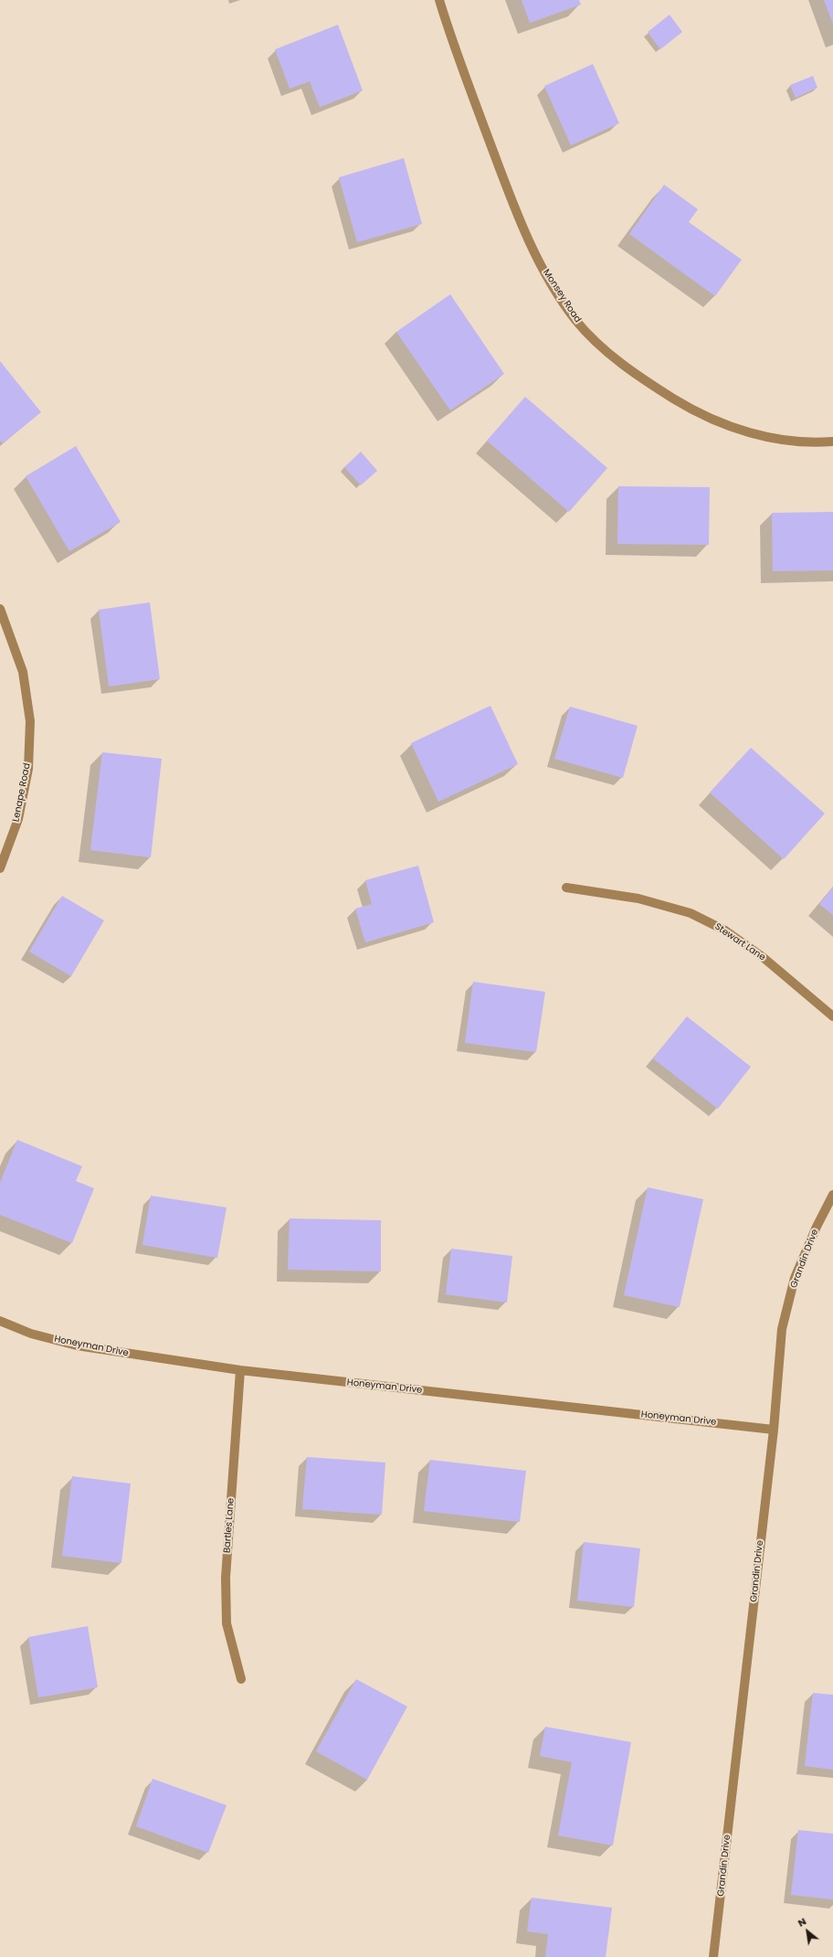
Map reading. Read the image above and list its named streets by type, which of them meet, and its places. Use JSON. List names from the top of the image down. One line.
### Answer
{"streets":{"street":["Monsey Road","Lenape Road","Stewart Lane","Grandin Drive","Honeyman Drive","Bartles Lane"]},"crossings":[["Grandin Drive","Honeyman Drive"],["Honeyman Drive","Bartles Lane"]],"north":"top left"}
